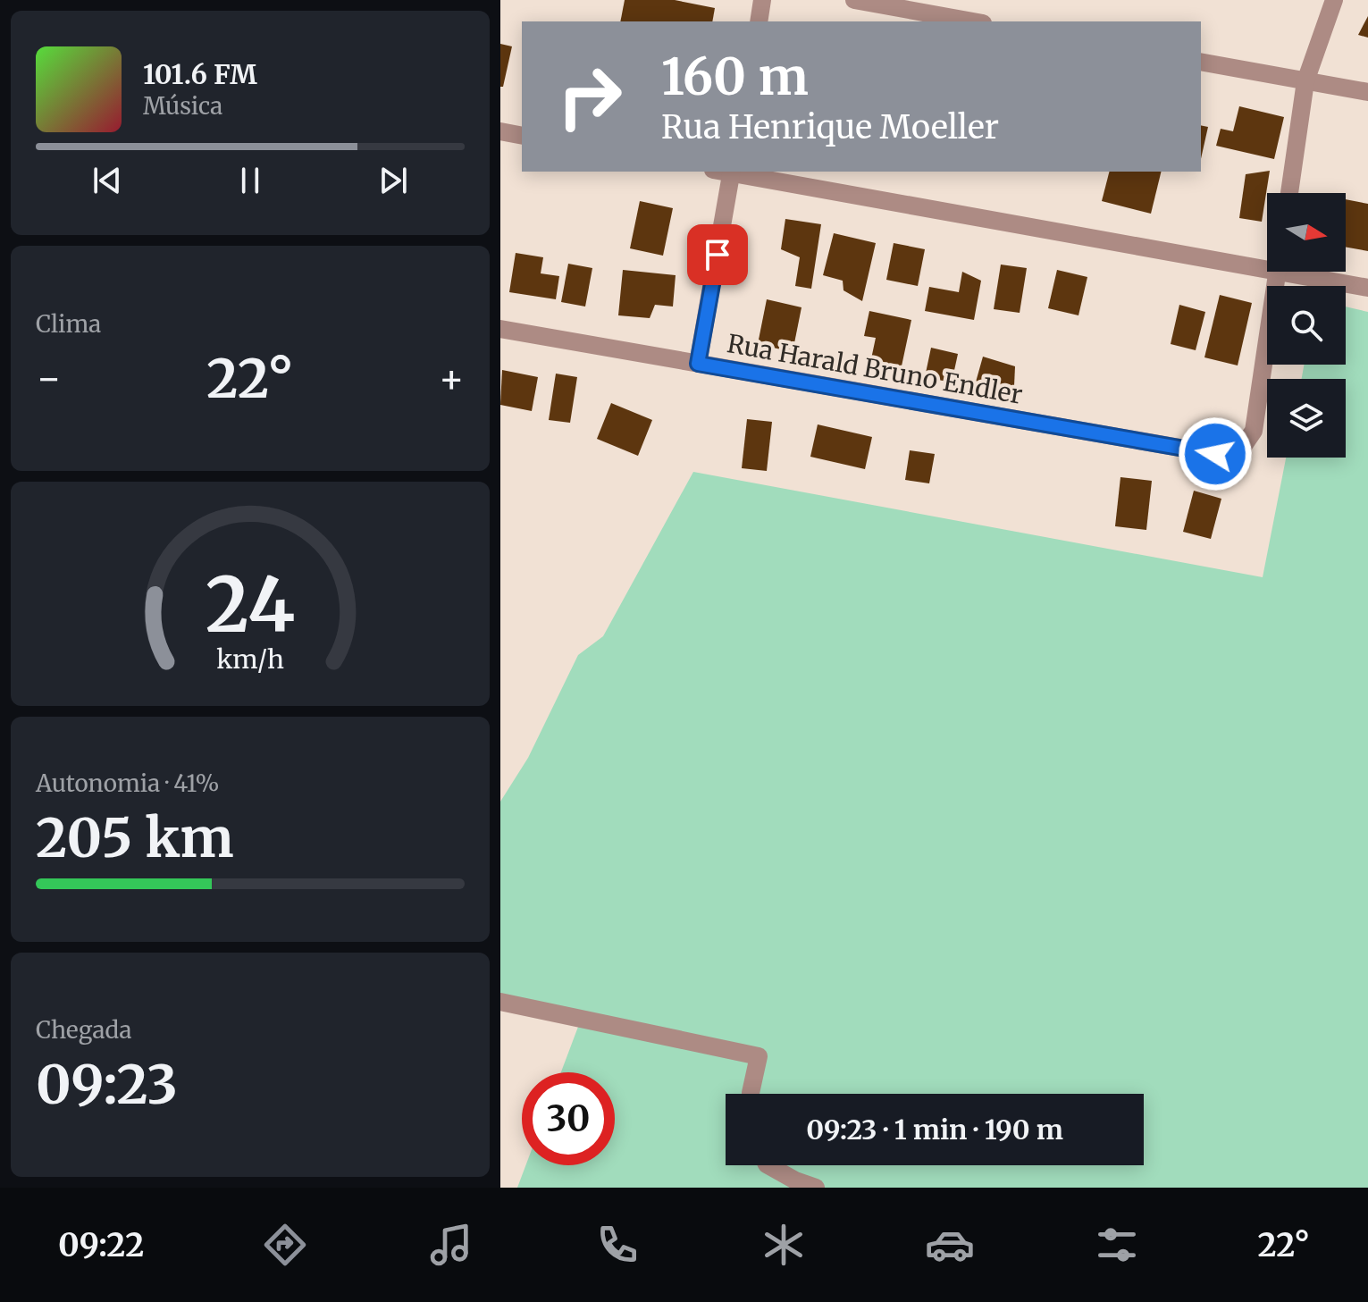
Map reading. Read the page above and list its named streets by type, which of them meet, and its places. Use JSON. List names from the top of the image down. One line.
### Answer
{"streets":{"street":["Rua Harald Bruno Endler"]},"north":"right","page":{"turn":["160 m","Rua Henrique Moeller"],"song":["101.6 FM","Música"],"tile":["Clima",["Autonomia · 41%","205 km"],["Chegada","09:23"]],"heat":["−","22°","+"],"limit":"30","trip":"09:23 · 1 min · 190 m","tabs":["09:22","22°"],"gauge":["24","km/h"]}}
